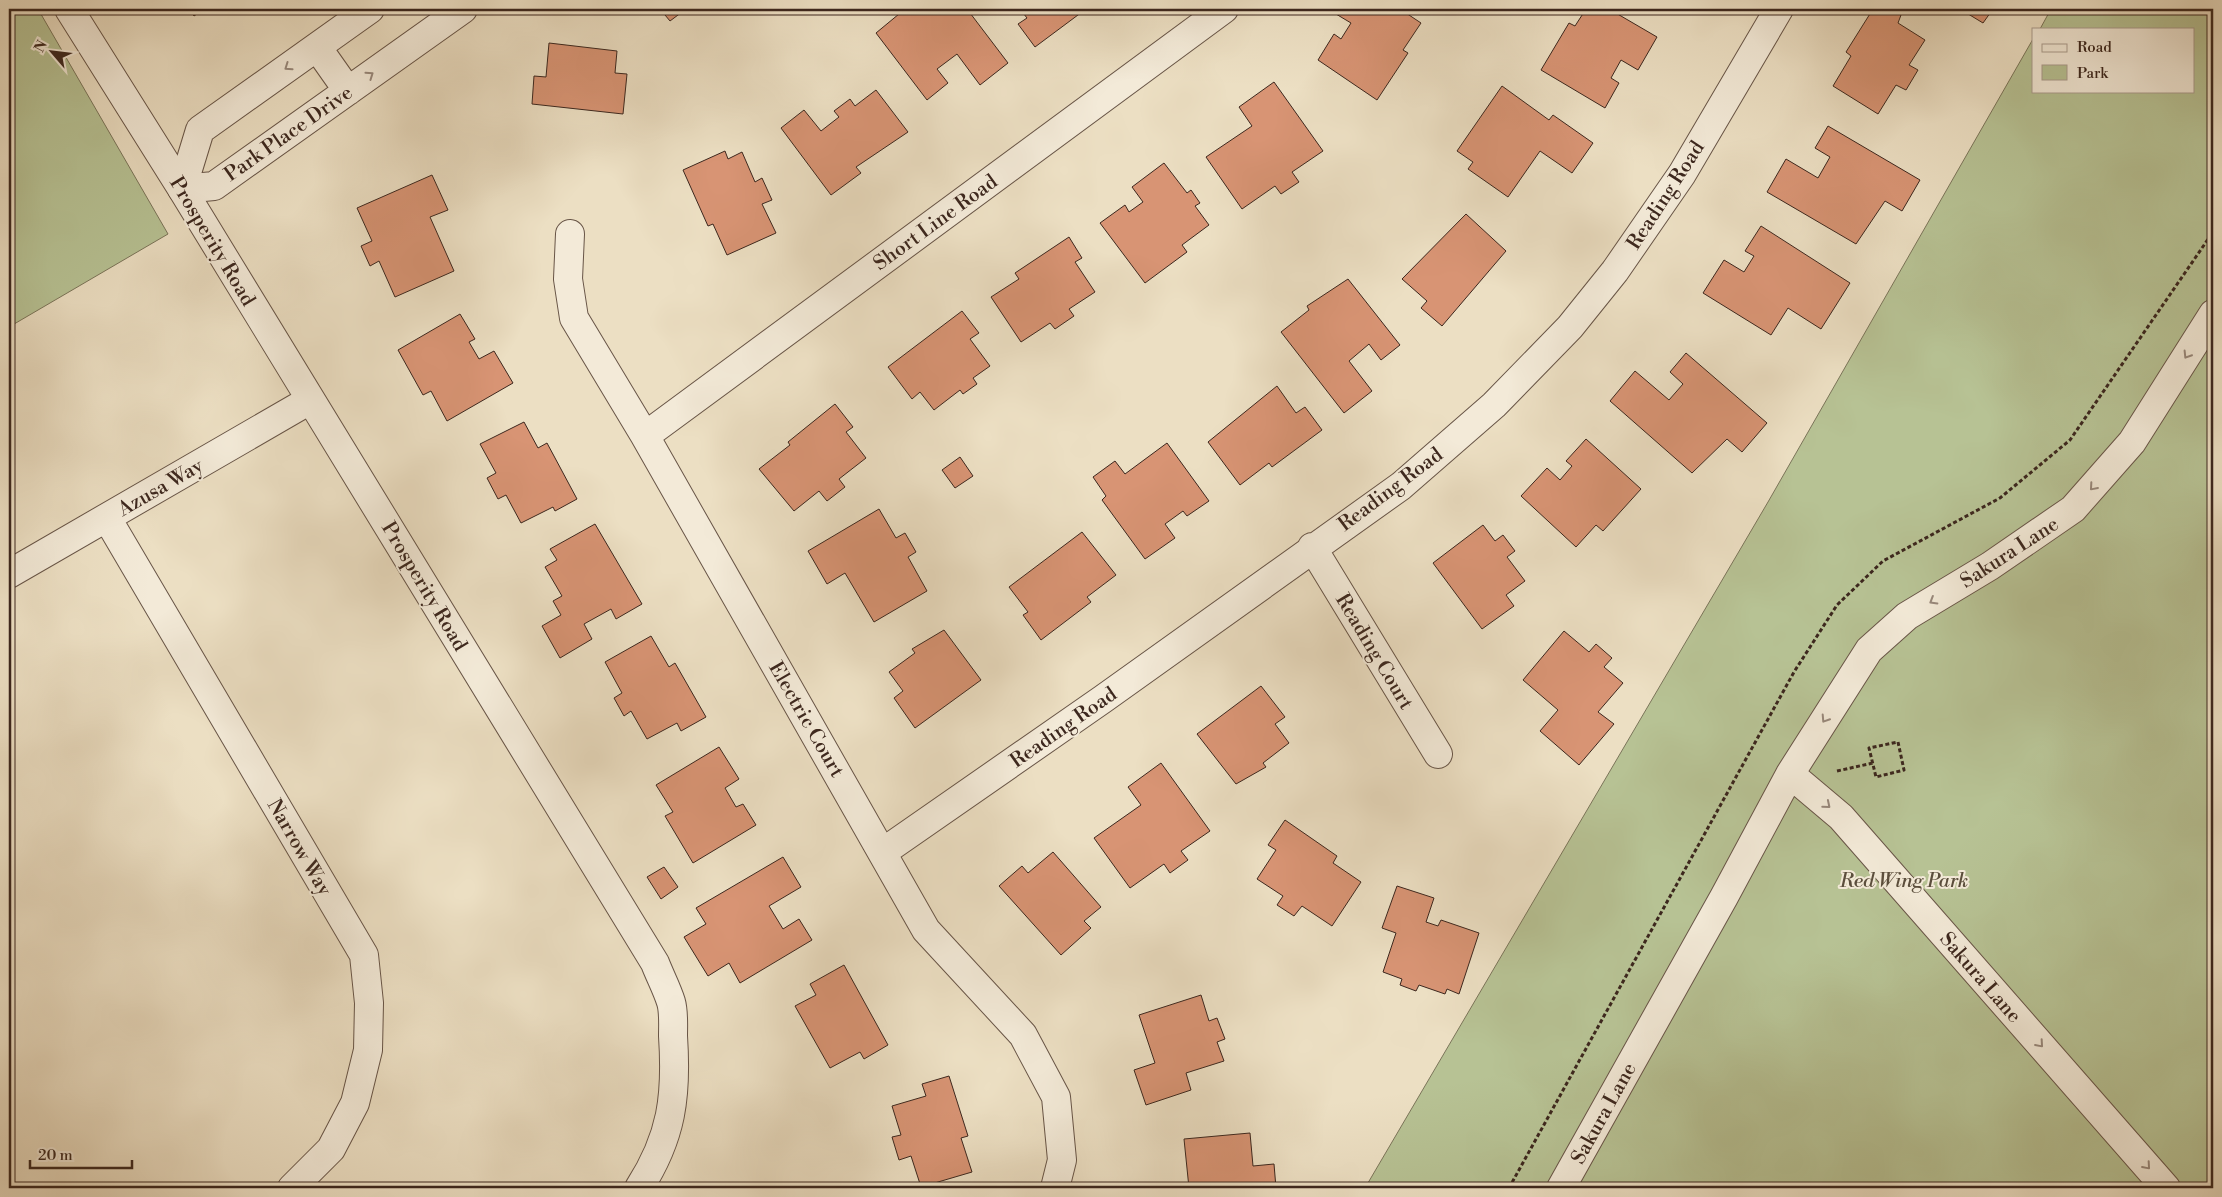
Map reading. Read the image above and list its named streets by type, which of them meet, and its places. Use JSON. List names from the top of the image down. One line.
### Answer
{"streets":{"street":["Park Place Drive","Reading Road","Short Line Road","Prosperity Road","Azusa Way","Sakura Lane","Reading Court","Electric Court","Narrow Way"]},"crossings":[["Park Place Drive","Prosperity Road"],["Reading Road","Reading Court"],["Reading Road","Electric Court"],["Short Line Road","Electric Court"],["Prosperity Road","Azusa Way"],["Azusa Way","Narrow Way"]],"parks":["Red Wing Park"],"legend":["Road","Park"],"scale_bar":"20 m","north":"top left"}
